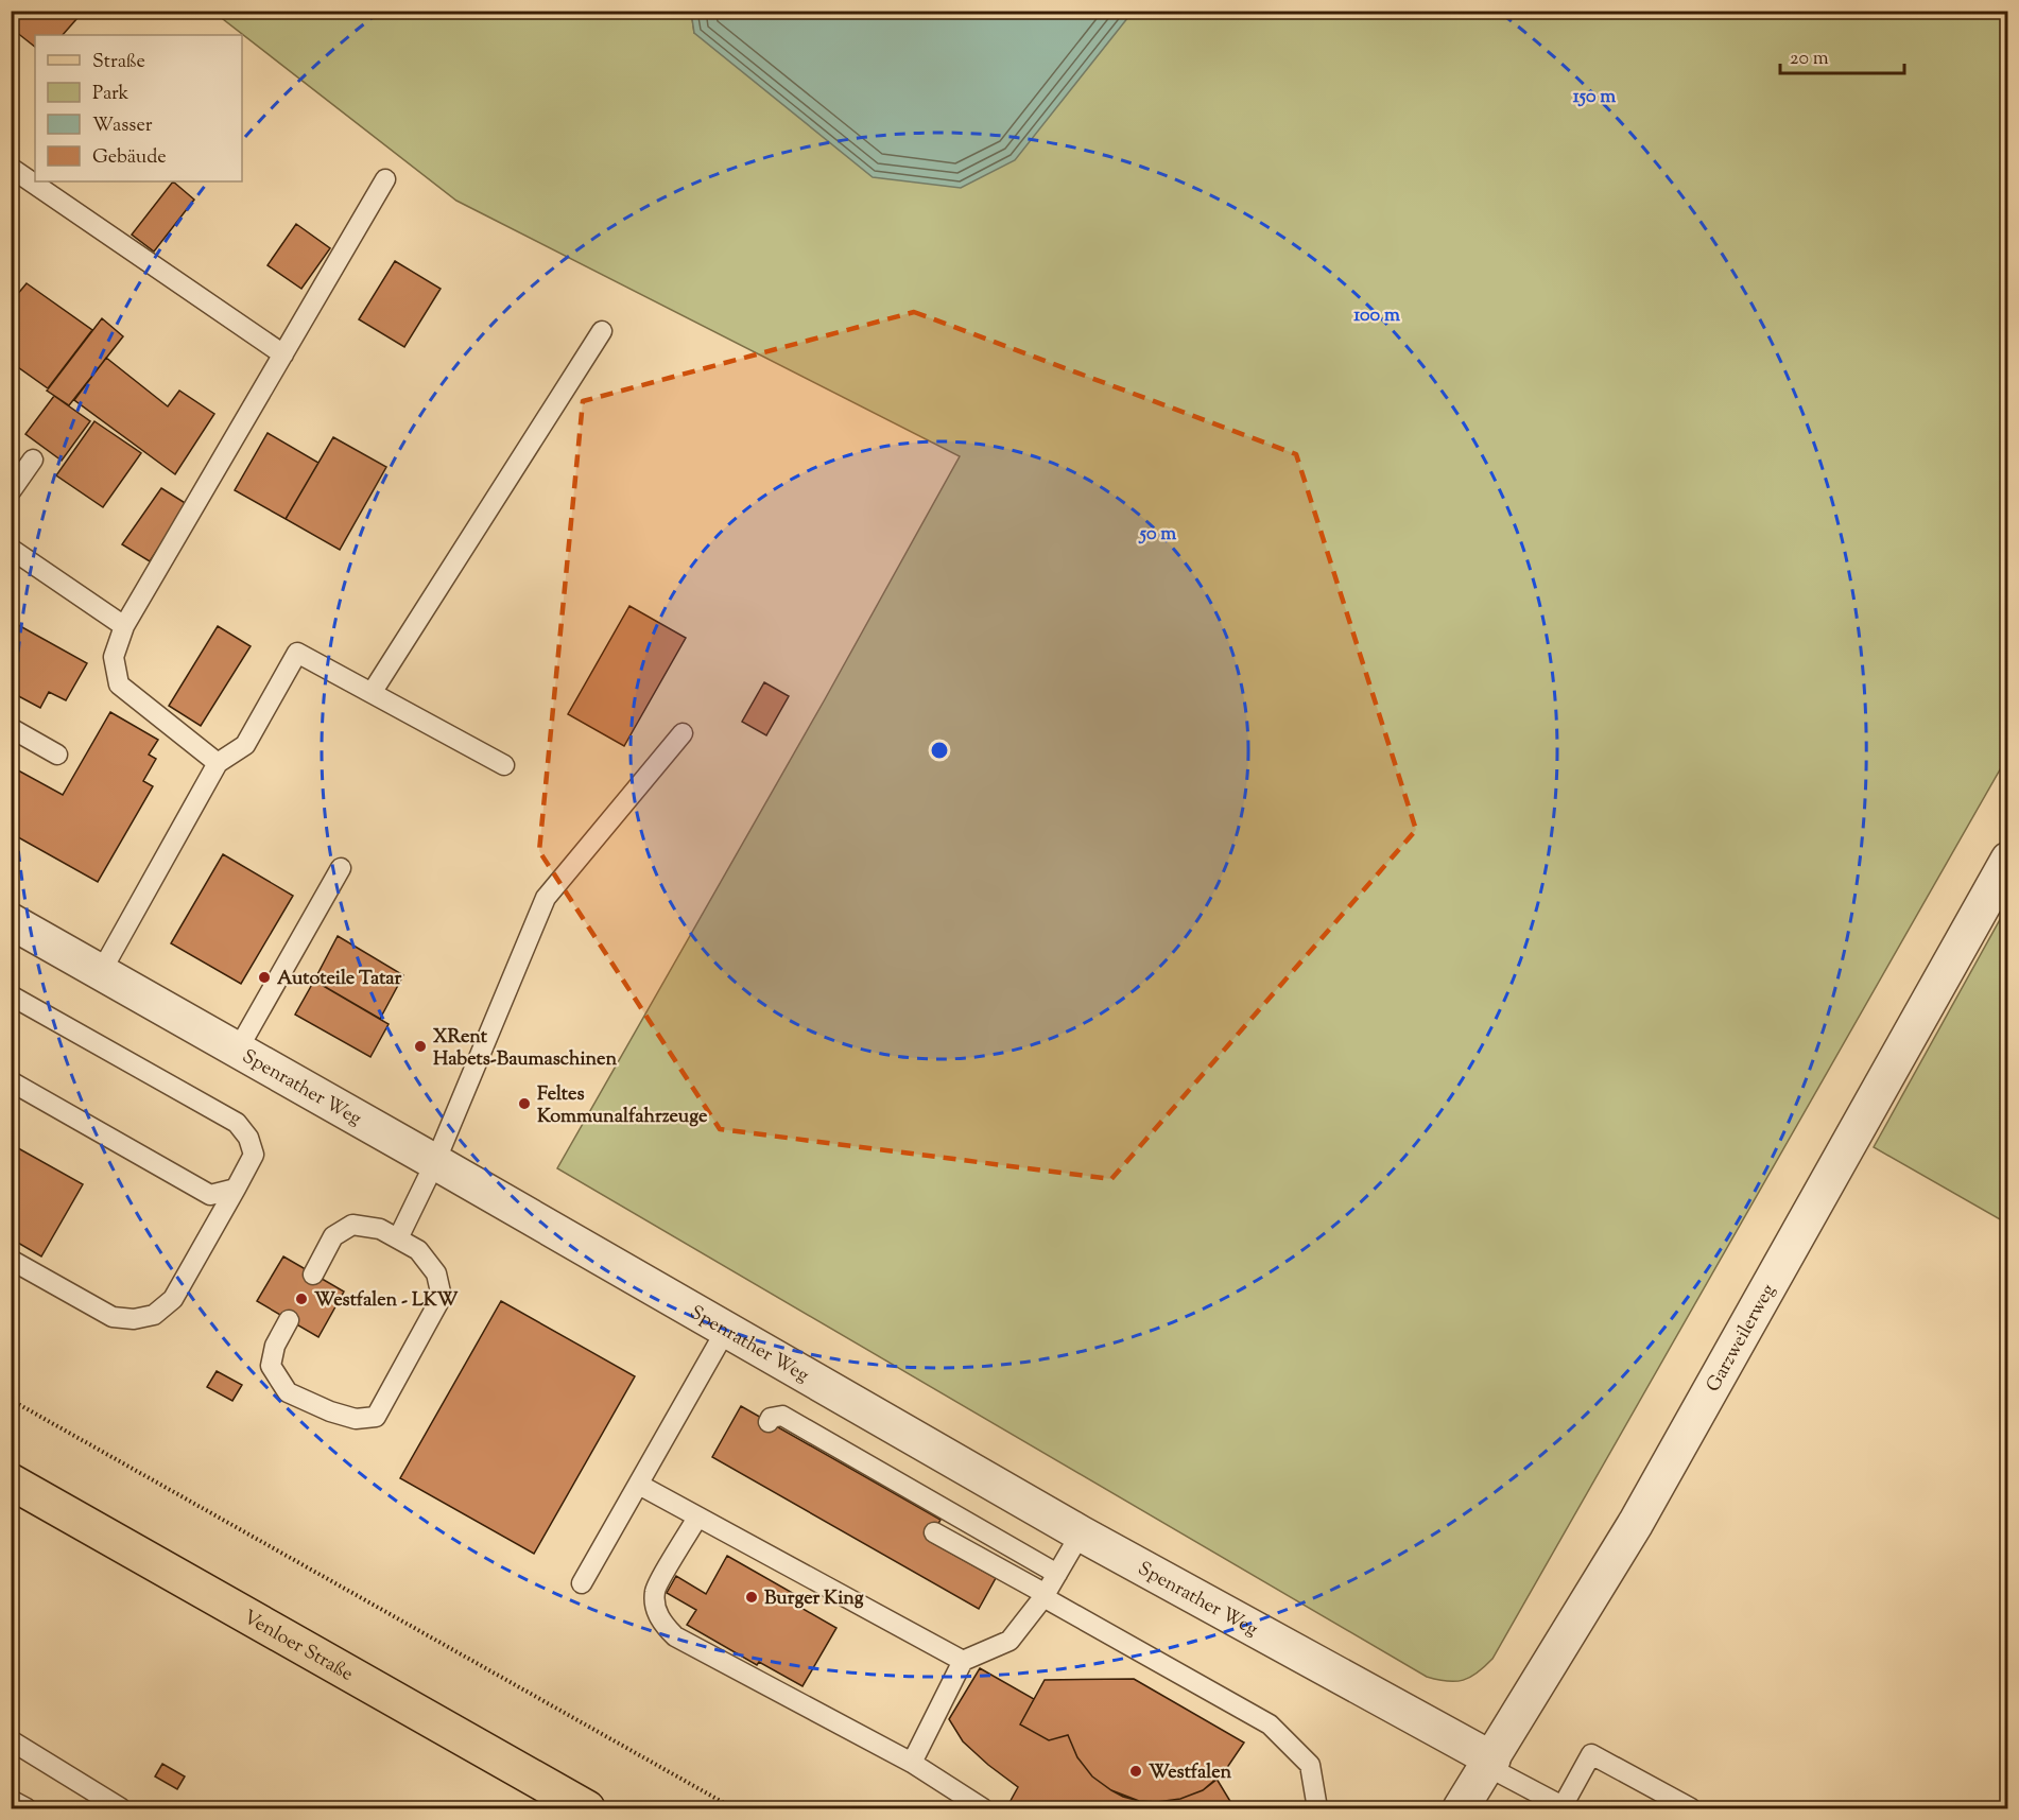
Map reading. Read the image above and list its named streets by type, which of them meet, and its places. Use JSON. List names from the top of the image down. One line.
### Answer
{"streets":{"main road":["Venloer Straße"],"street":["Spenrather Weg","Garzweilerweg"]},"crossings":[["Spenrather Weg","Garzweilerweg"]],"places":["Autoteile Tatar","XRent Habets-Baumaschinen","Feltes Kommunalfahrzeuge","Westfalen - LKW","Burger King","Westfalen"],"legend":["Straße","Park","Wasser","Gebäude"],"scale_bar":"20 m","rings":["150 m","100 m","50 m"]}
